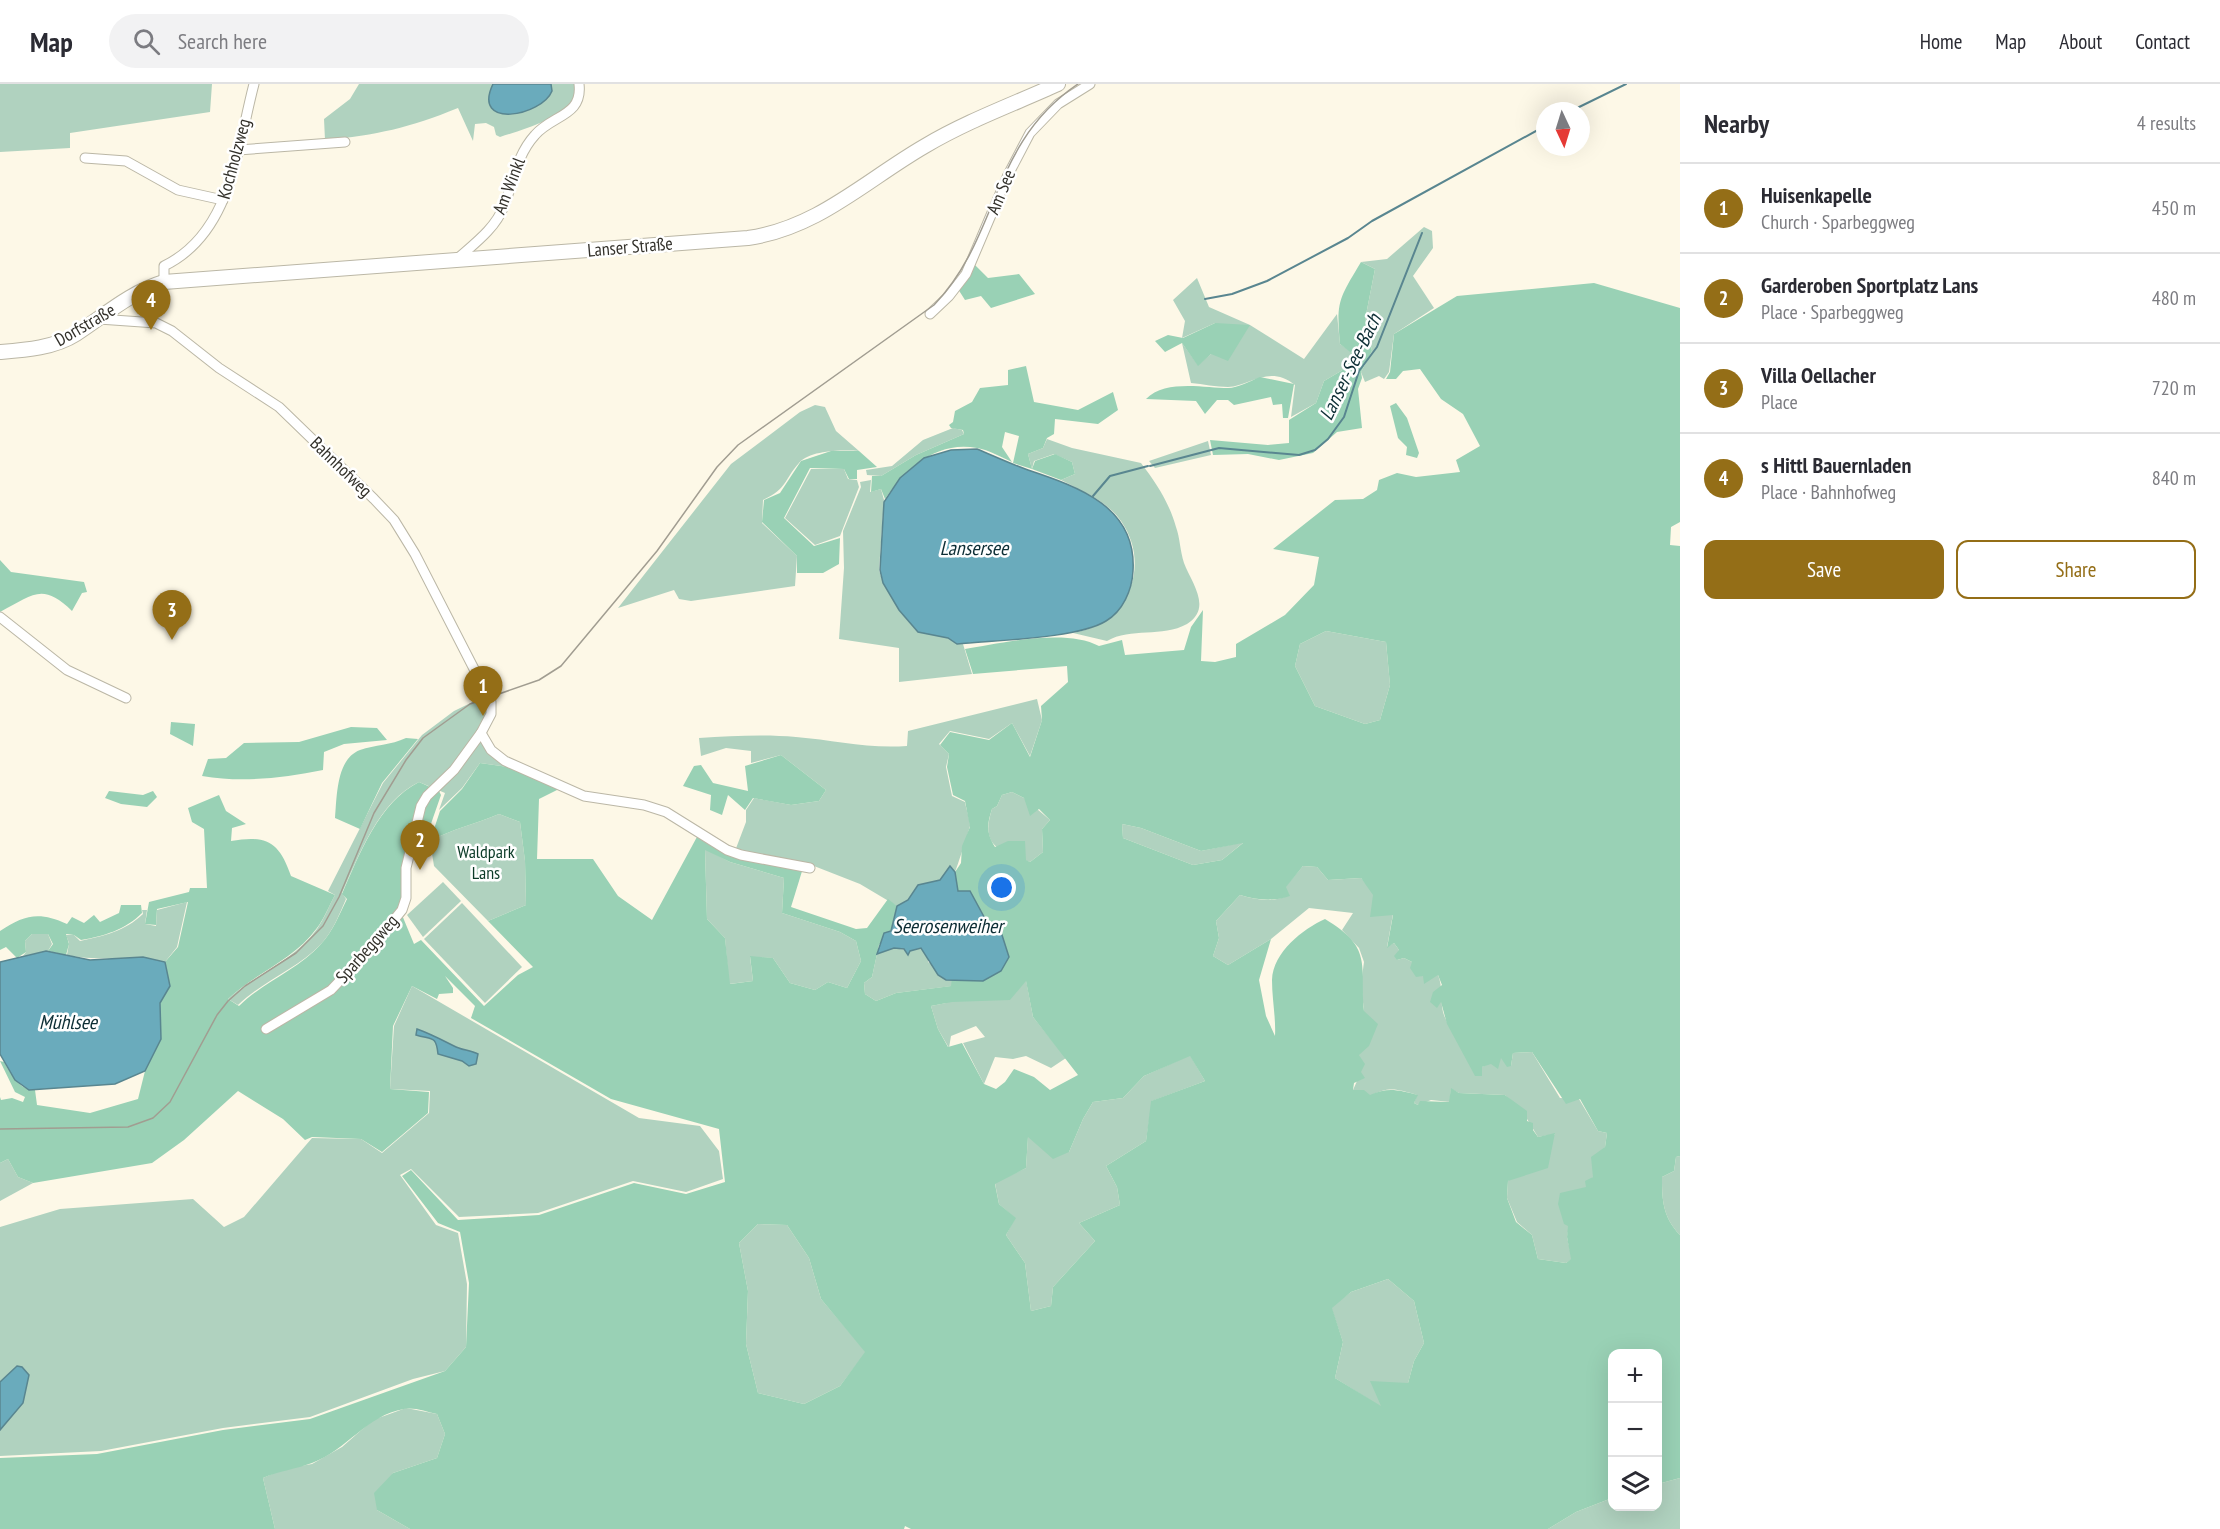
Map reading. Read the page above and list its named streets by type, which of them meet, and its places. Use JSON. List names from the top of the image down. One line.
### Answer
{"streets":{"main road":["Lanser Straße","Dorfstraße"],"street":["Kochholzweg","Am Winkl","Am See","Bahnhofweg","Sparbeggweg"]},"crossings":[["Kochholzweg","Lanser Straße"],["Kochholzweg","Dorfstraße"],["Am Winkl","Lanser Straße"],["Lanser Straße","Dorfstraße"],["Dorfstraße","Bahnhofweg"],["Bahnhofweg","Sparbeggweg"]],"water":["Lanser-See-Bach","Lansersee","Seerosenweiher","Mühlsee"],"parks":["Waldpark Lans"],"north":"bottom","page":{"header":"Map","search":"Search here","nav":["Home","Map","About","Contact"],"heading":["Nearby","4 results"],"list":[{"mark":"1","name":"Huisenkapelle","note":"Church · Sparbeggweg","value":"450 m"},{"mark":"2","name":"Garderoben Sportplatz Lans","note":"Place · Sparbeggweg","value":"480 m"},{"mark":"3","name":"Villa Oellacher","note":"Place","value":"720 m"},{"mark":"4","name":"s Hittl Bauernladen","note":"Place · Bahnhofweg","value":"840 m"}],"pins":["4","3","1","2"],"buttons":["Save","Share"],"map_buttons":["+","−"]}}
